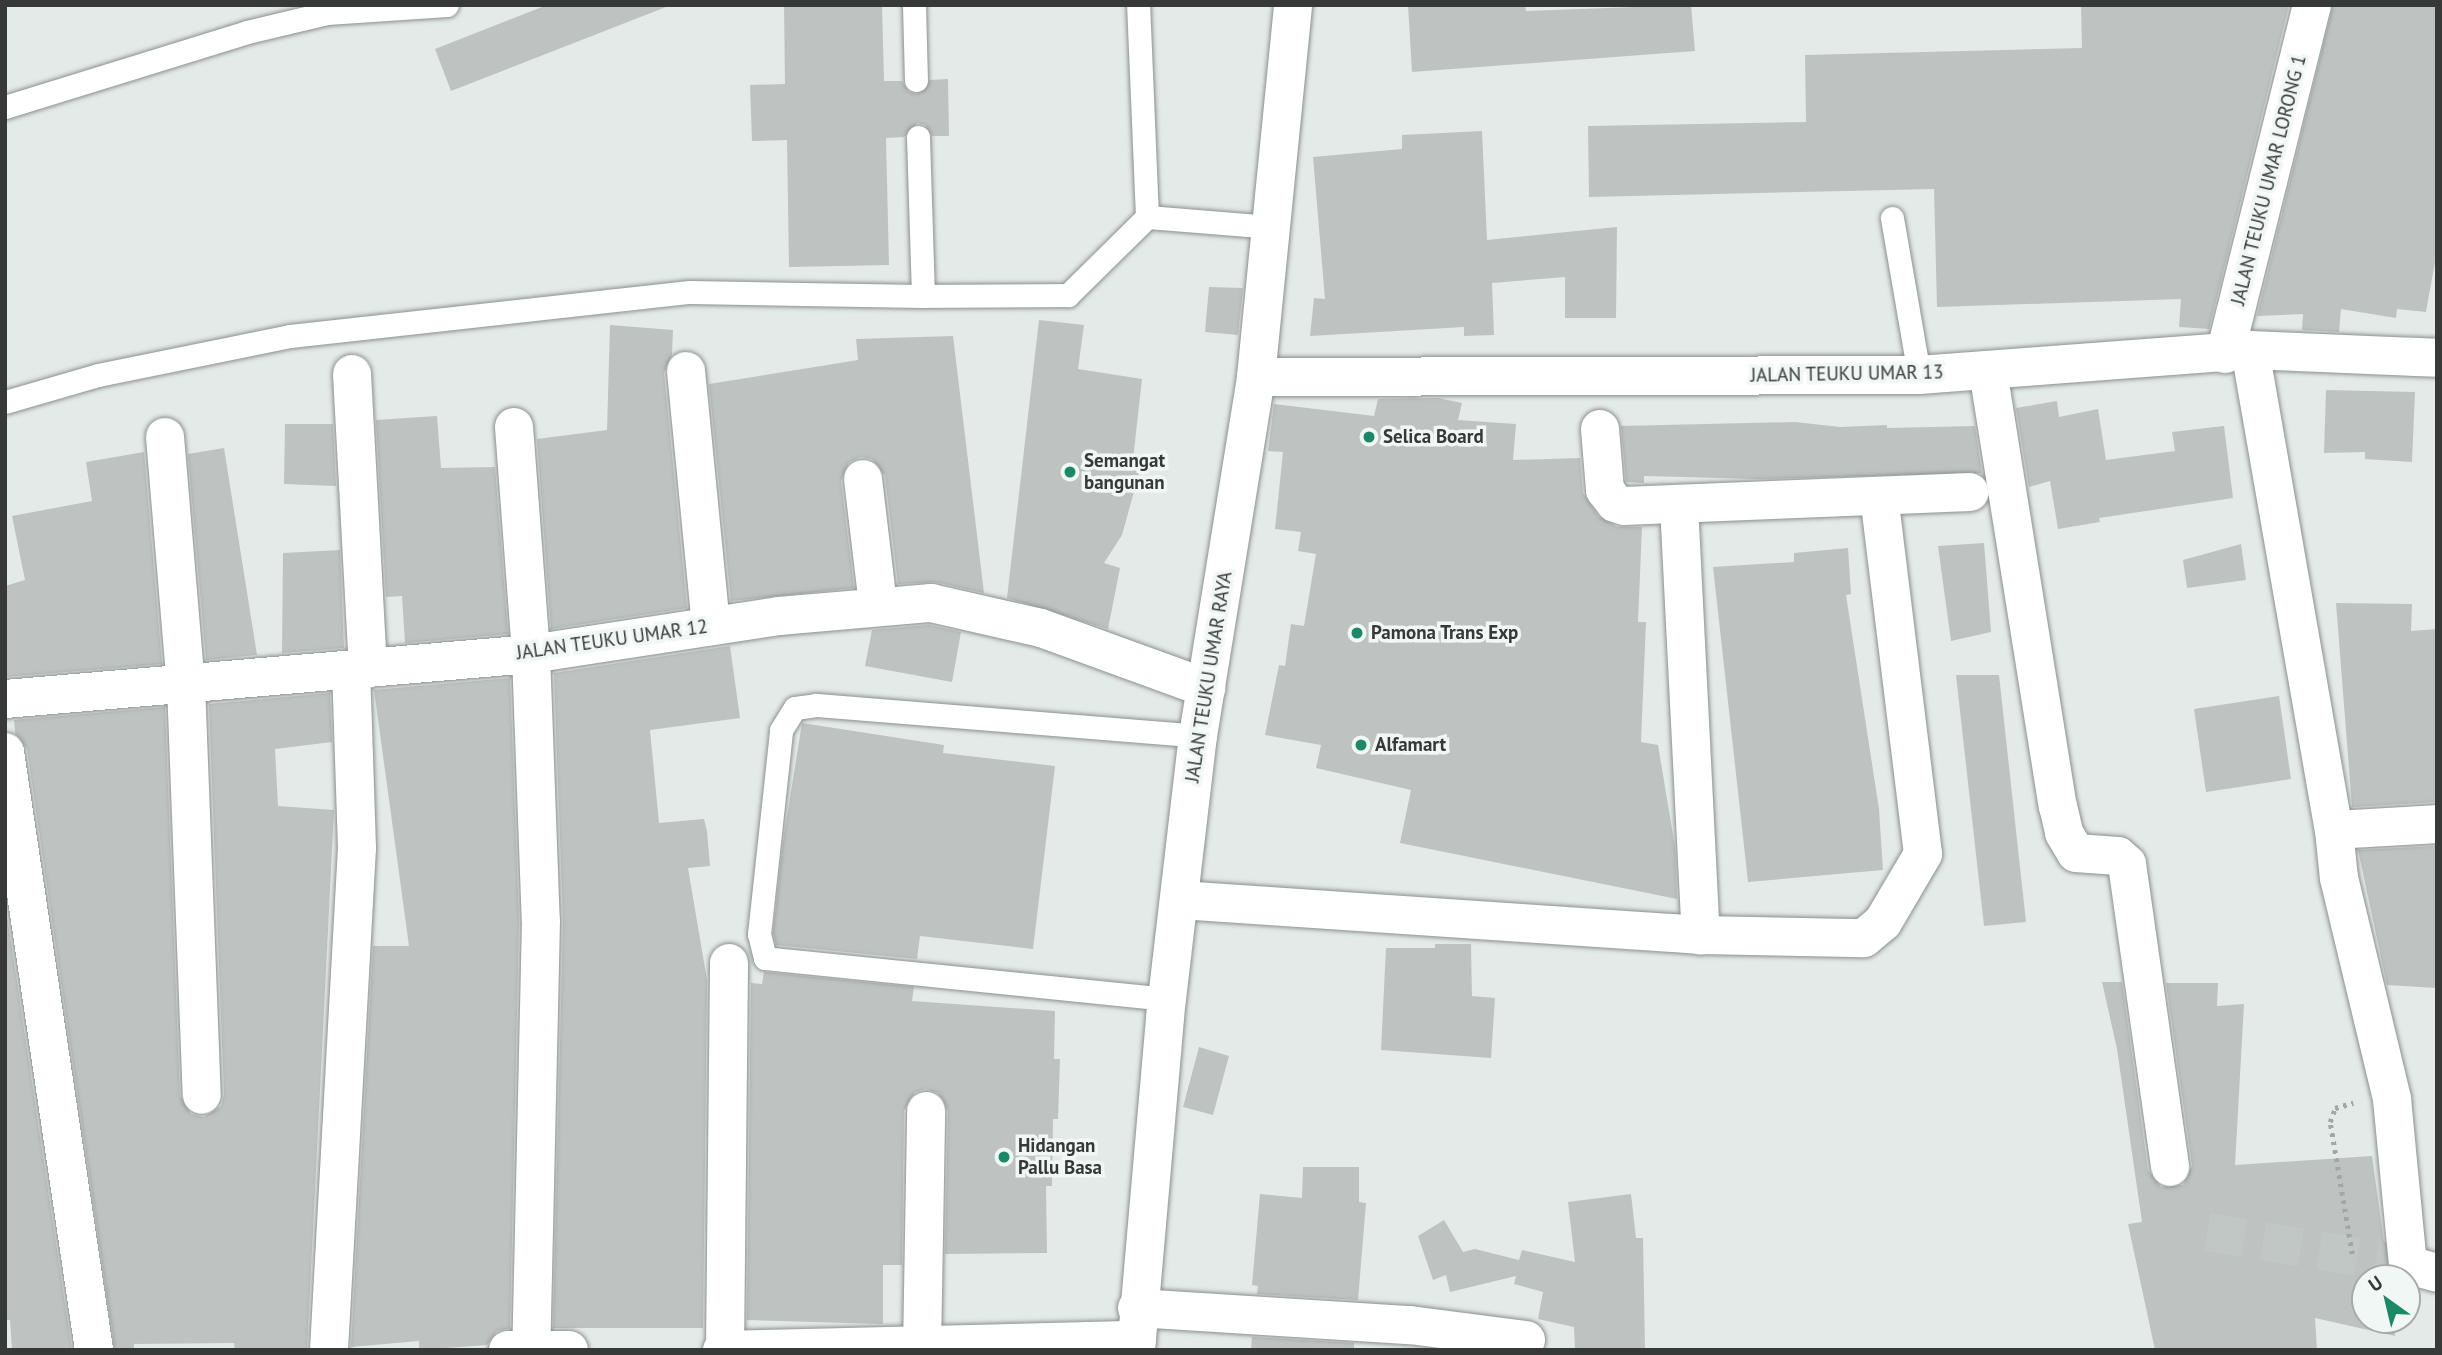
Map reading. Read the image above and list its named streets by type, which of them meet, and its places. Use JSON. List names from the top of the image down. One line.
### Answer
{"streets":{"street":["JALAN TEUKU UMAR LORONG 1","JALAN TEUKU UMAR 13","JALAN TEUKU UMAR 12","JALAN TEUKU UMAR RAYA"]},"crossings":[["JALAN TEUKU UMAR LORONG 1","JALAN TEUKU UMAR 13"],["JALAN TEUKU UMAR 13","JALAN TEUKU UMAR RAYA"],["JALAN TEUKU UMAR 12","JALAN TEUKU UMAR RAYA"]],"places":["Selica Board","Semangat bangunan","Pamona Trans Exp","Alfamart","Hidangan Pallu Basa"],"north":"top left"}
